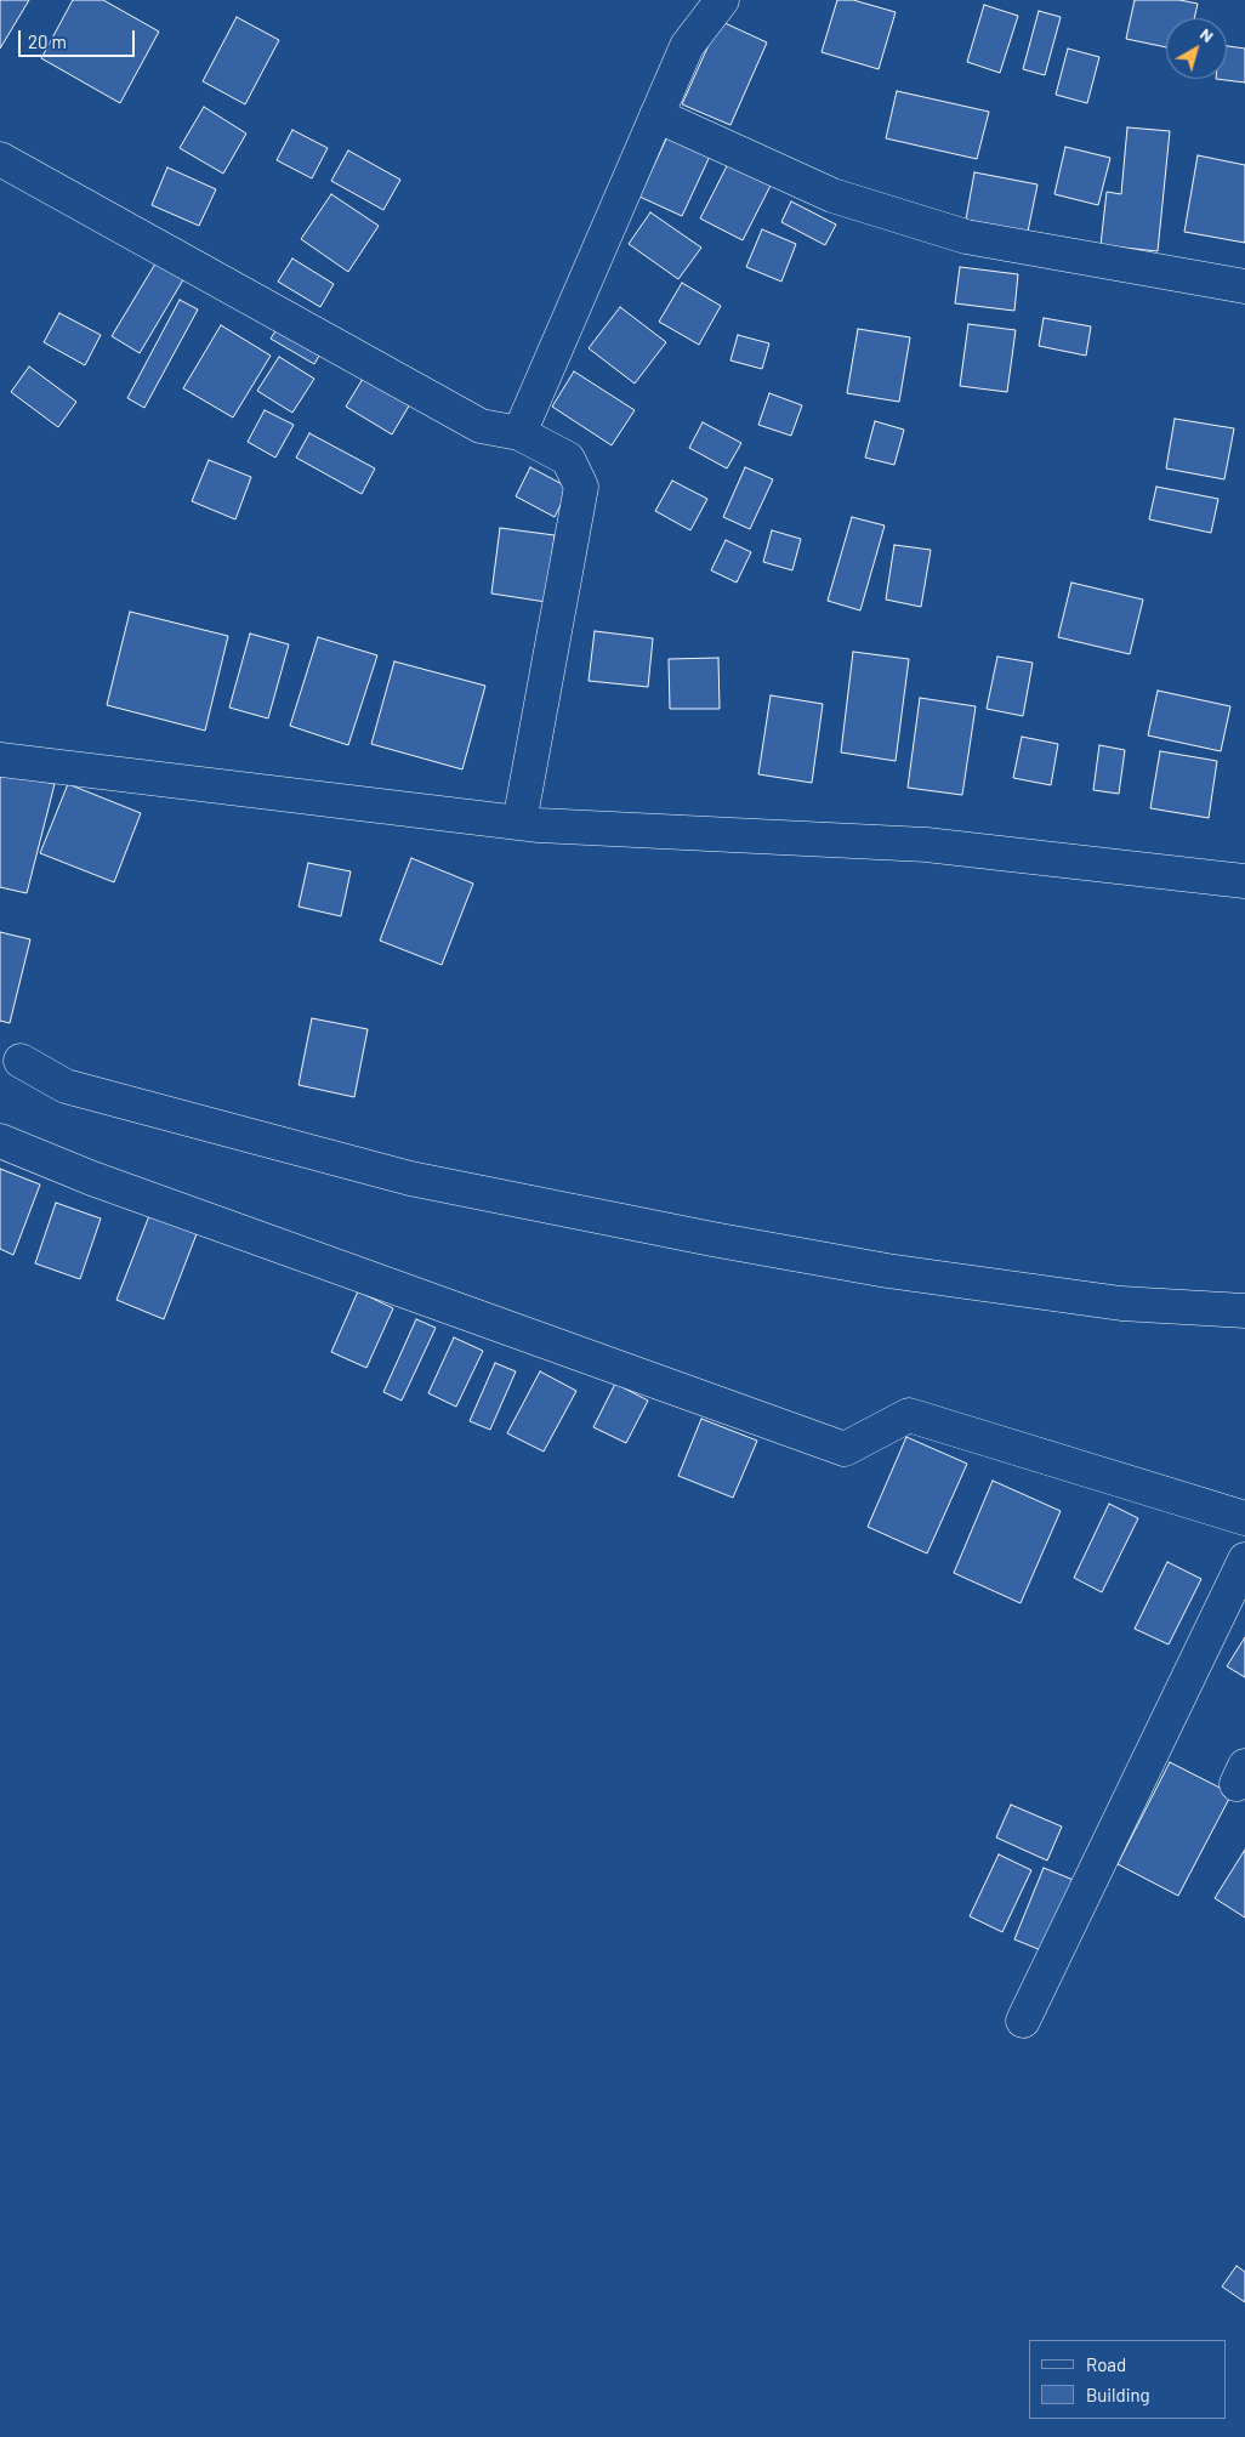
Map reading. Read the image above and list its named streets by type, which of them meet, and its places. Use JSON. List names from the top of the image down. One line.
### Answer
{"legend":["Road","Building"],"scale_bar":"20 m","north":"top right"}
